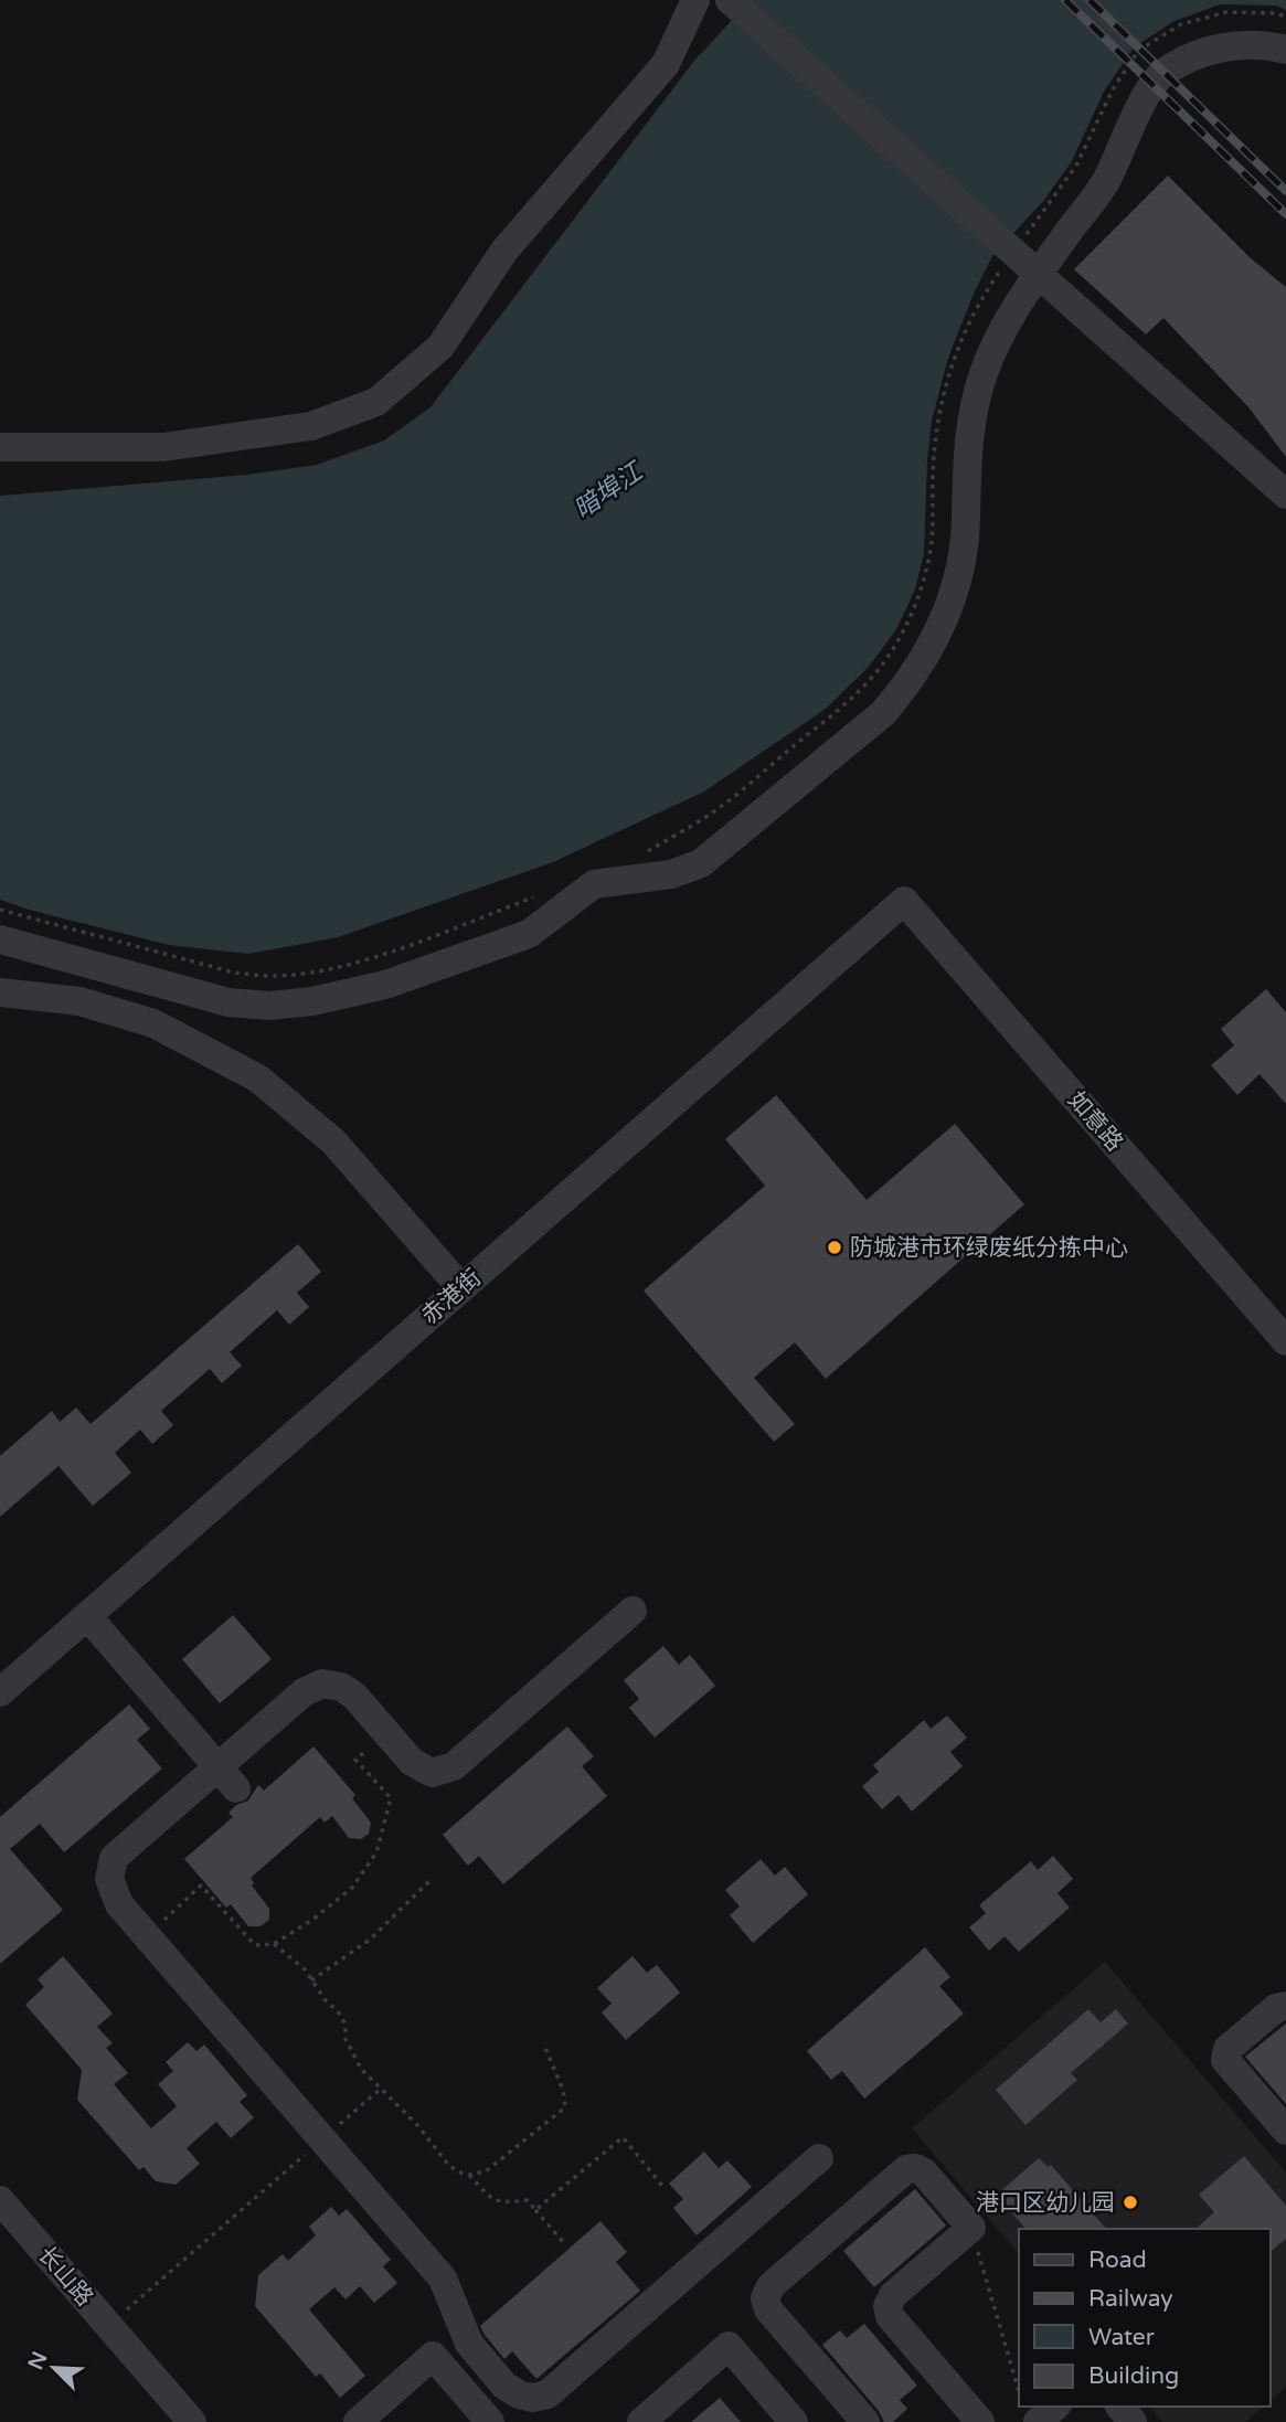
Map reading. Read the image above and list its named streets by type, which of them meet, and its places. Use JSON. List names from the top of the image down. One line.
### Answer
{"streets":{"street":["如意路","赤港街","长山路"]},"crossings":[["如意路","赤港街"]],"water":["暗埠江"],"places":["防城港市环绿废纸分拣中心","港口区幼儿园"],"legend":["Road","Railway","Water","Building"],"north":"top left"}
